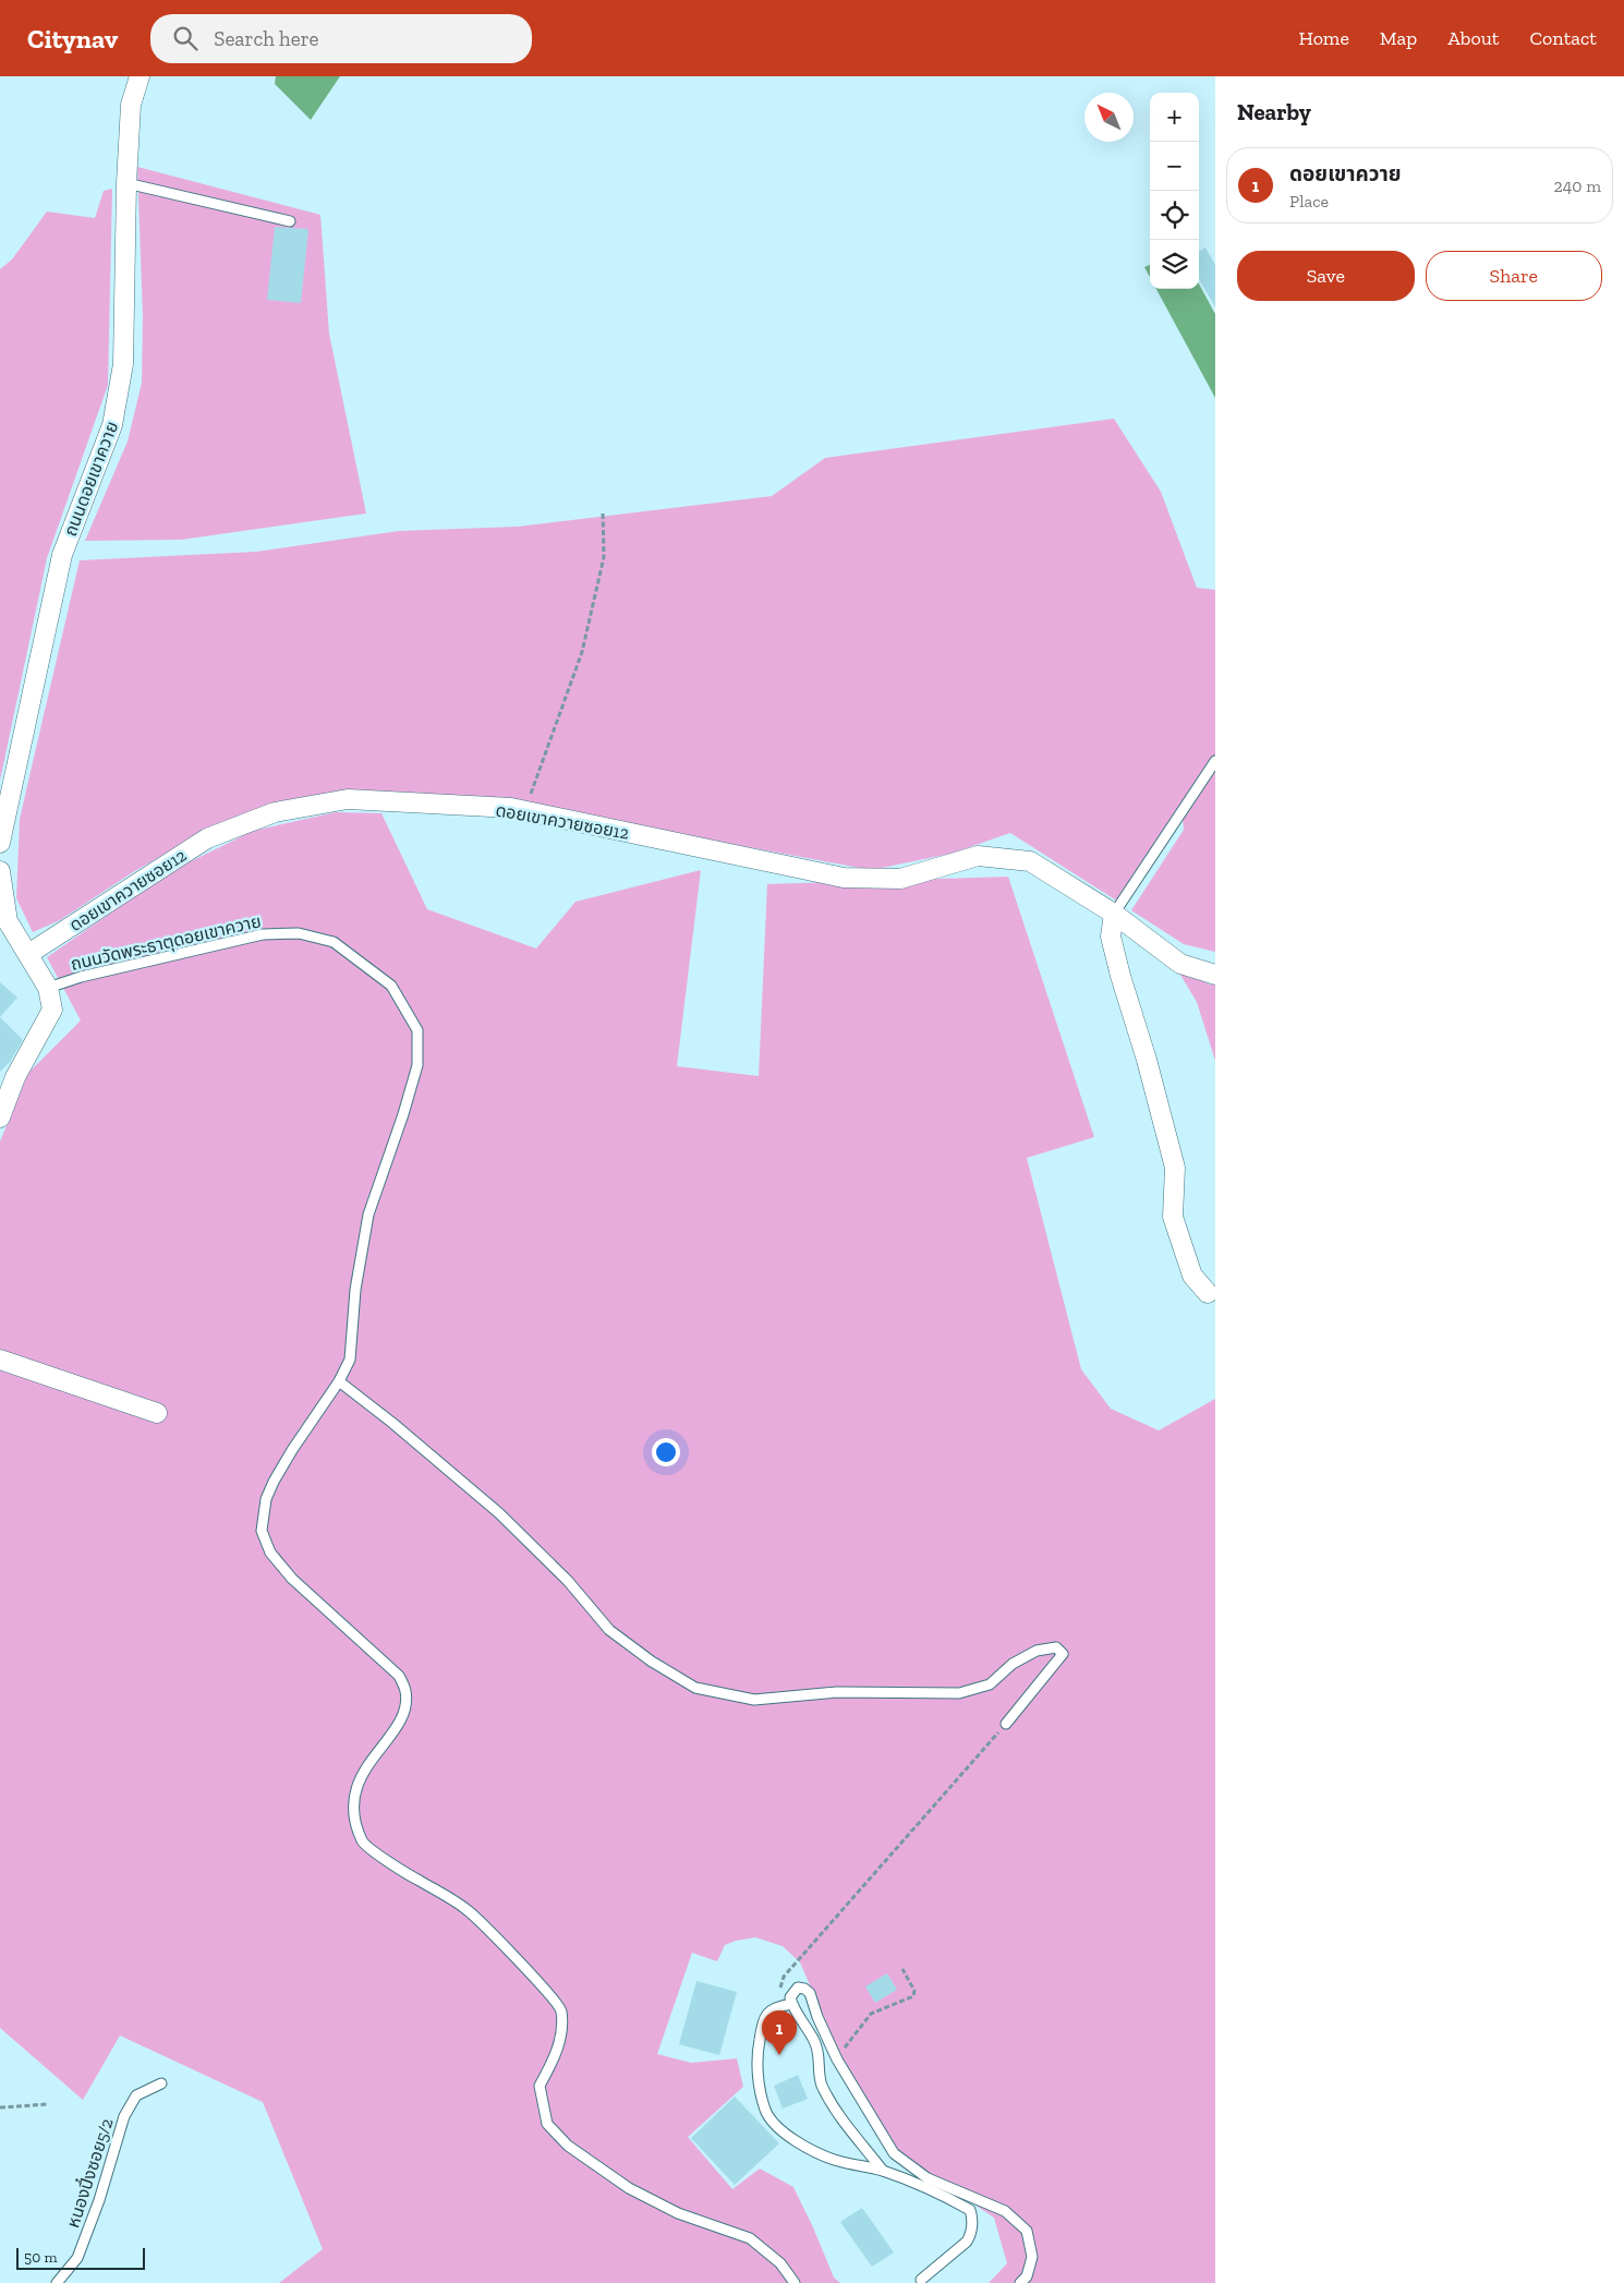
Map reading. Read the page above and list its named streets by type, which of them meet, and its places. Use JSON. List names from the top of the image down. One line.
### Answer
{"streets":{"street":["ถนนดอยเขาควาย","ดอยเขาควายซอย12"],"lane":["ถนนวัดพระธาตุดอยเขาควาย","หนองปึ๋งซอย5/2"]},"scale_bar":"50 m","north":"top left","page":{"header":"Citynav","search":"Search here","nav":["Home","Map","About","Contact"],"heading":"Nearby","map_buttons":["+","−"],"list":[{"mark":"1","name":"ดอยเขาควาย","note":"Place","value":"240 m"}],"buttons":["Save","Share"],"pins":"1","scale":"50 m"}}
